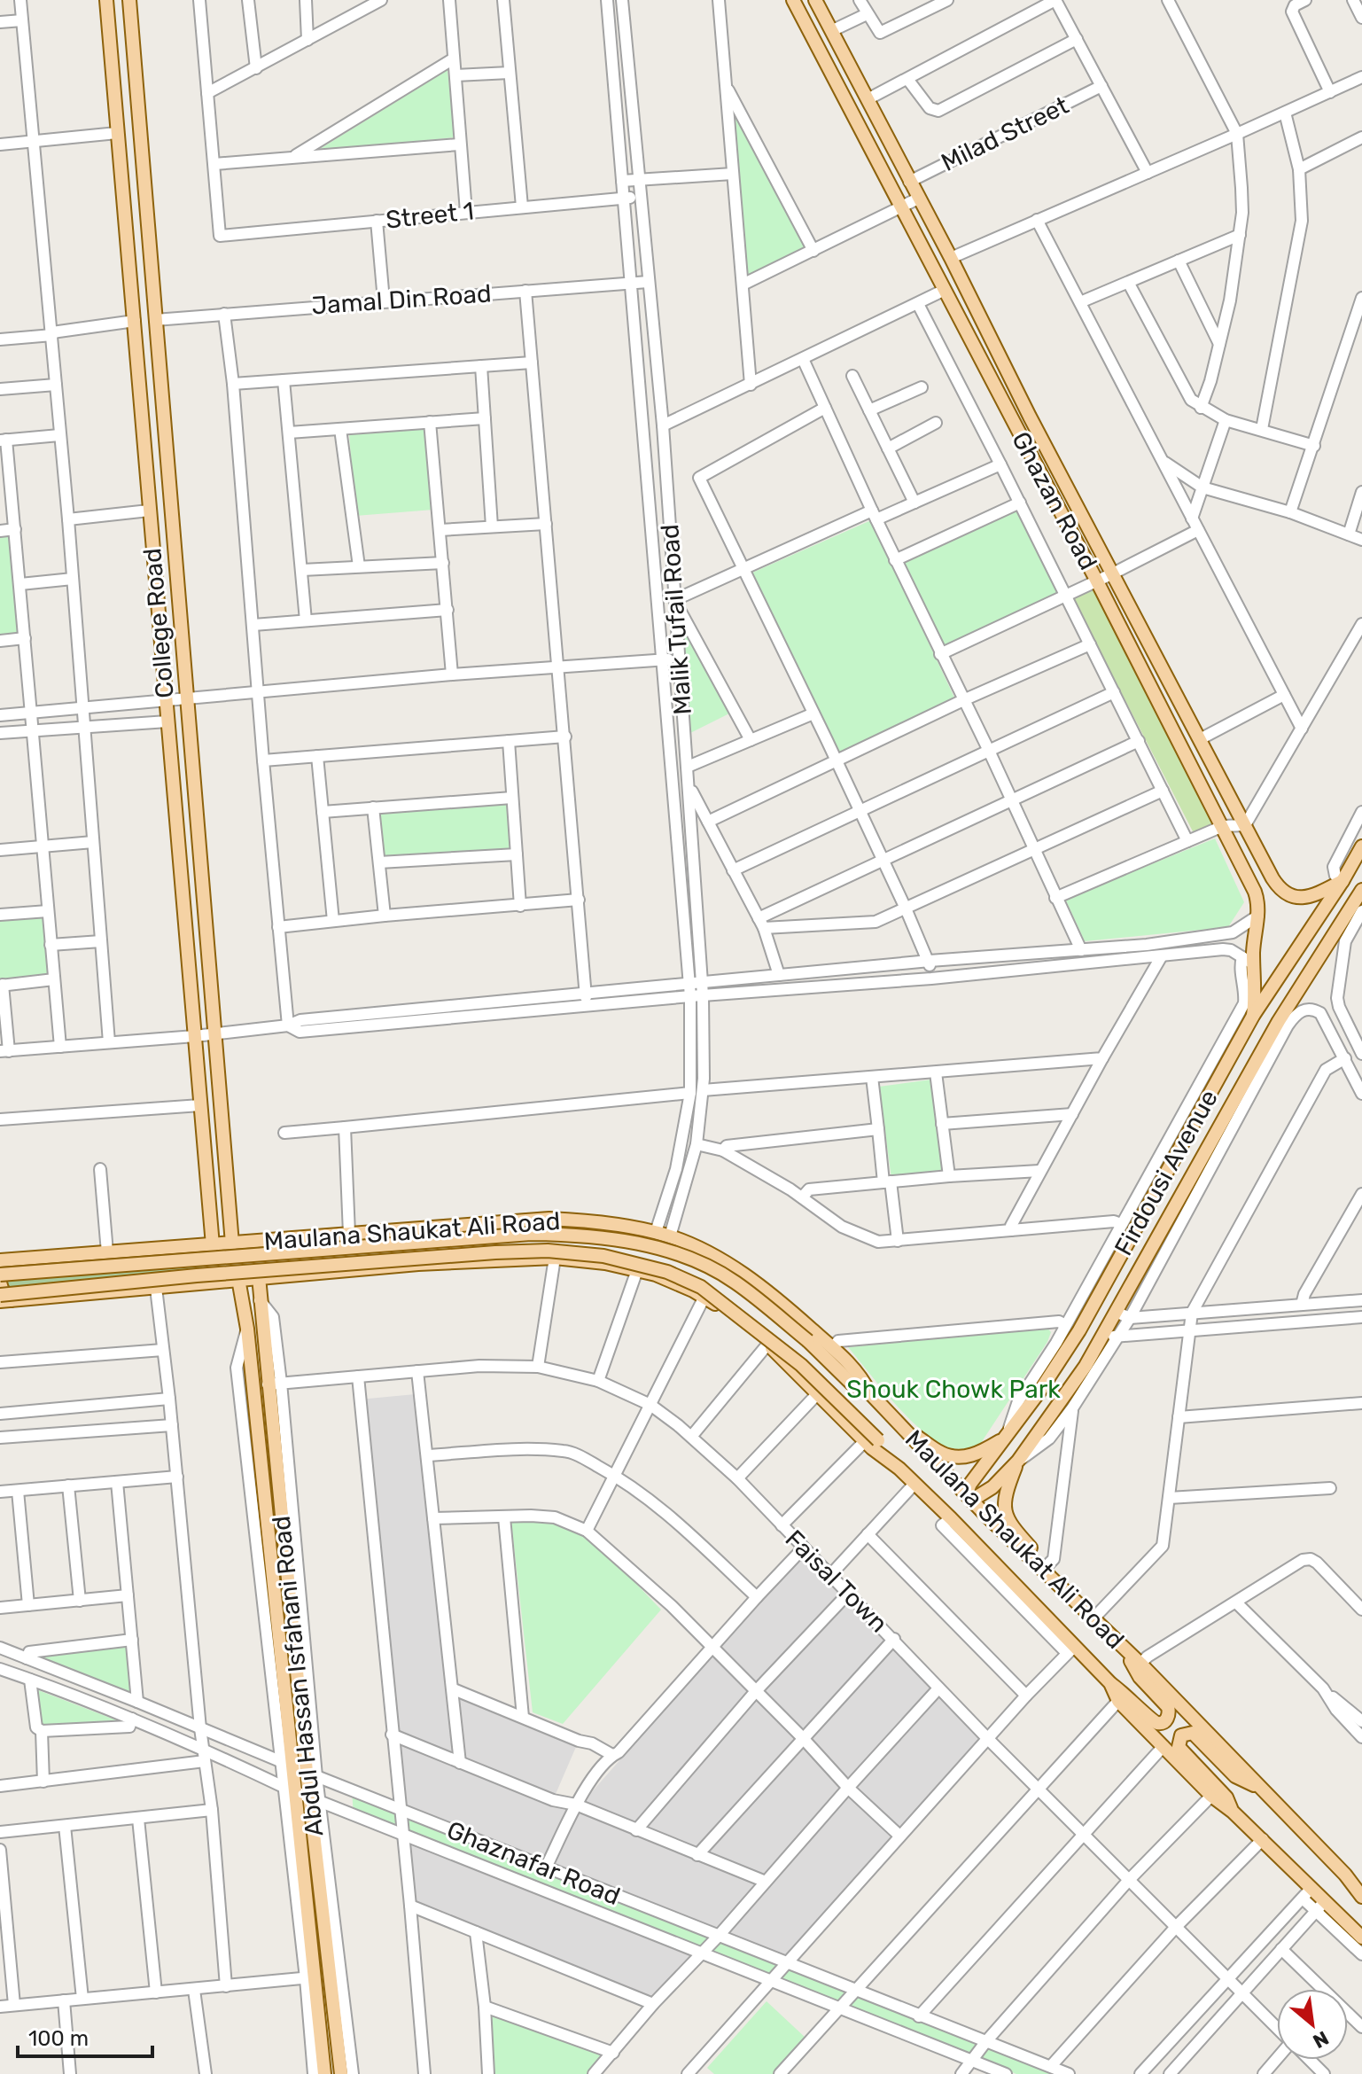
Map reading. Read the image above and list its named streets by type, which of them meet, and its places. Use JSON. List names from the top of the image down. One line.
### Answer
{"streets":{"main road":["Ghazan Road","College Road","Firdousi Avenue","Maulana Shaukat Ali Road","Abdul Hassan Isfahani Road"],"street":["Milad Street","Street 1","Jamal Din Road","Malik Tufail Road","Faisal Town","Ghaznafar Road"]},"crossings":[["Milad Street","Ghazan Road"],["Street 1","Malik Tufail Road"],["Jamal Din Road","Malik Tufail Road"],["Jamal Din Road","College Road"],["Ghazan Road","Firdousi Avenue"],["Malik Tufail Road","Maulana Shaukat Ali Road"],["College Road","Maulana Shaukat Ali Road"],["Firdousi Avenue","Maulana Shaukat Ali Road"],["Maulana Shaukat Ali Road","Abdul Hassan Isfahani Road"],["Faisal Town","Abdul Hassan Isfahani Road"],["Abdul Hassan Isfahani Road","Ghaznafar Road"]],"parks":["Shouk Chowk Park"],"scale_bar":"100 m","north":"bottom right"}
